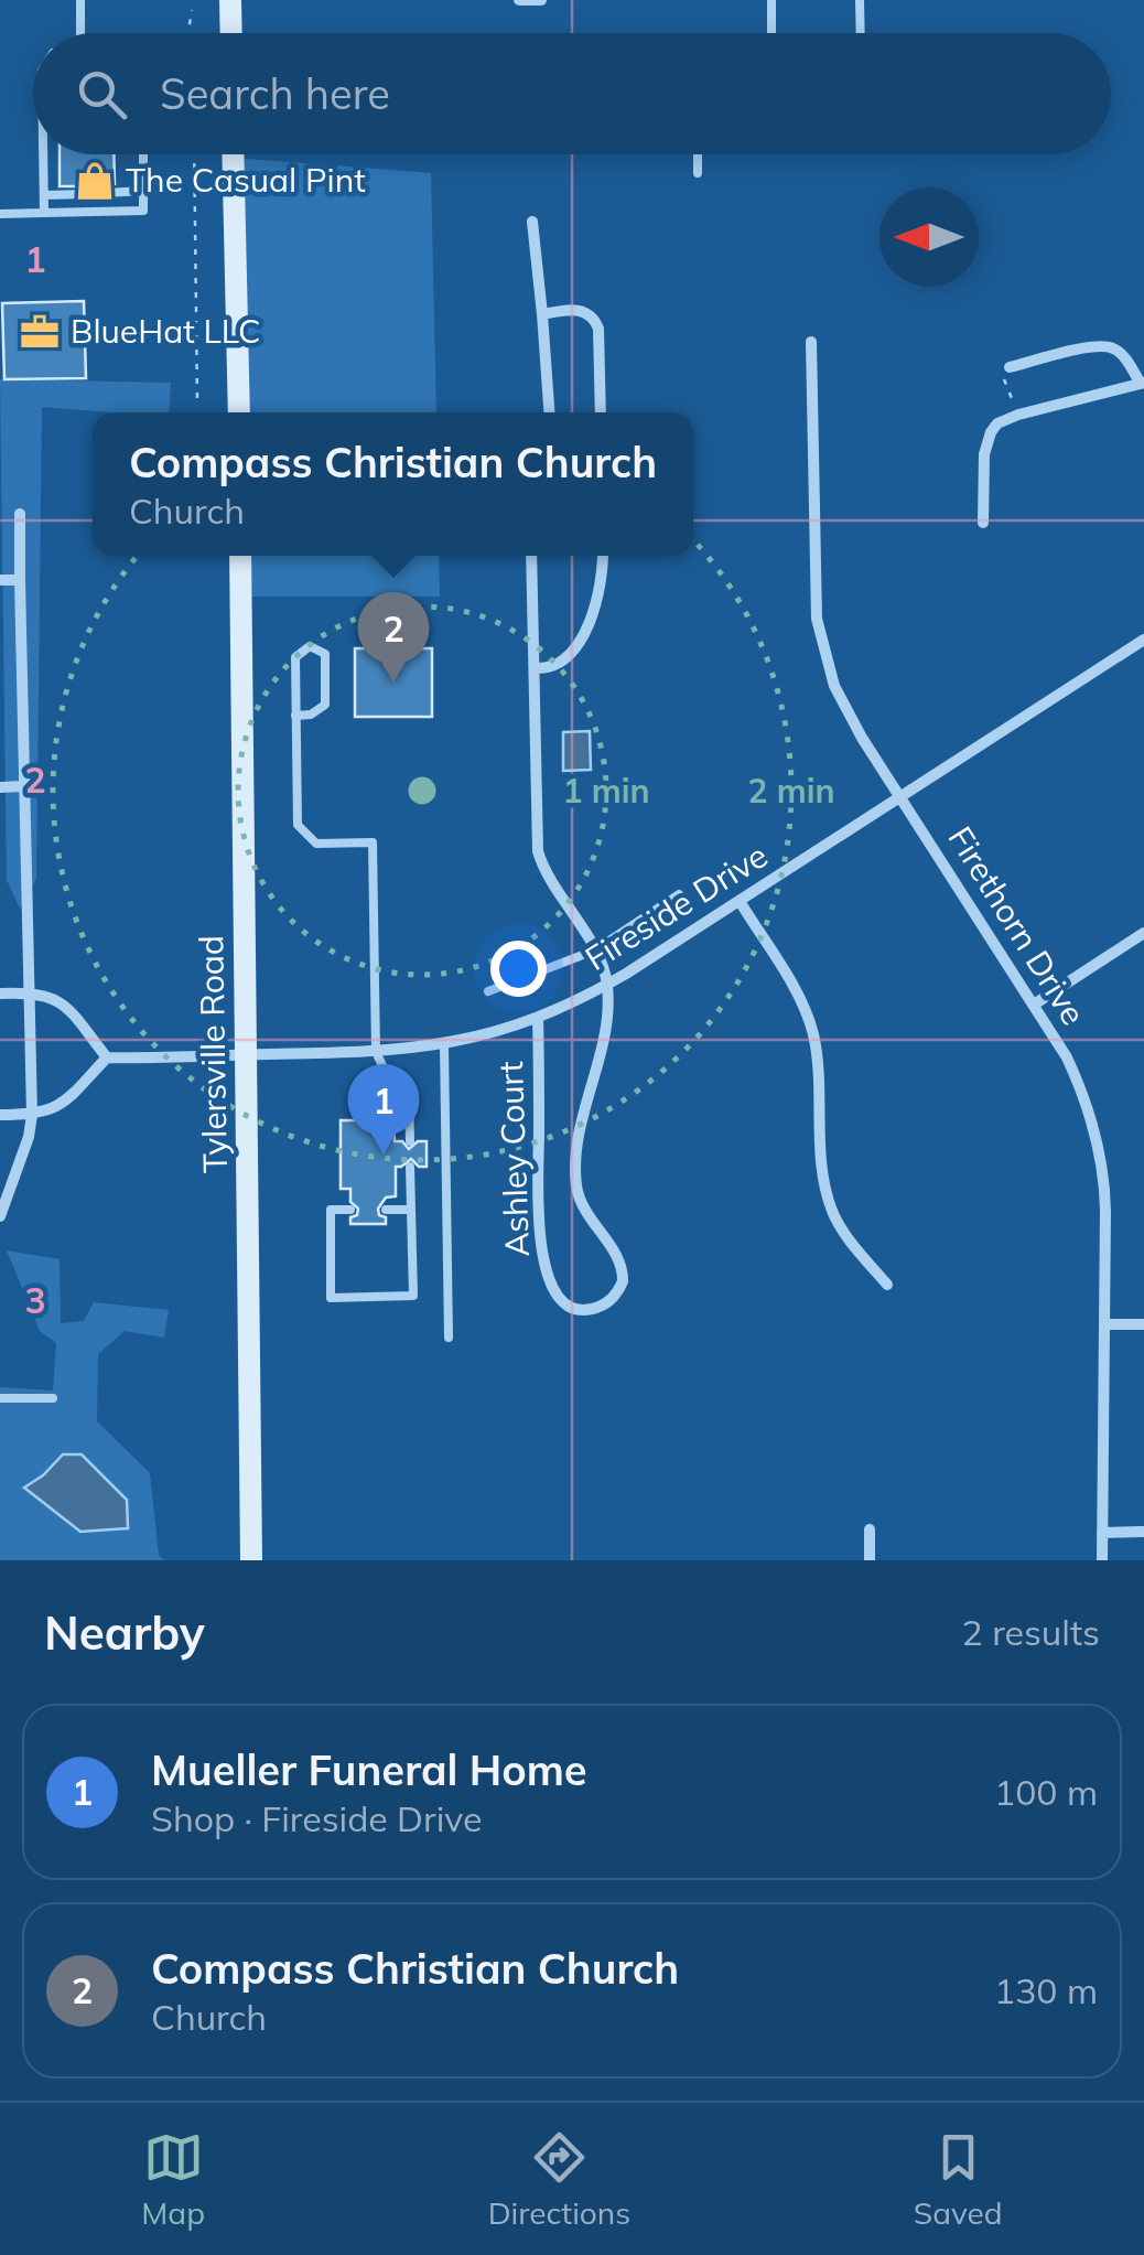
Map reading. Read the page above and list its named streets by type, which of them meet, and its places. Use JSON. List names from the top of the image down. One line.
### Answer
{"streets":{"main road":["Tylersville Road"],"street":["Fireside Drive","Firethorn Drive","Ashley Court"]},"crossings":[["Fireside Drive","Firethorn Drive"],["Fireside Drive","Tylersville Road"],["Fireside Drive","Ashley Court"]],"places":{"shop":["The Casual Pint"],"office":["BlueHat LLC"]},"north":"left","page":{"search":"Search here","popup":["Compass Christian Church","Church"],"pins":["2","1"],"heading":["Nearby","2 results"],"list":[{"mark":"1","name":"Mueller Funeral Home","note":"Shop · Fireside Drive","value":"100 m"},{"mark":"2","name":"Compass Christian Church","note":"Church","value":"130 m"}],"nav":["Map","Directions","Saved"]},"grid":{"rows":["1","2","3"]},"rings":["1 min","2 min"]}
